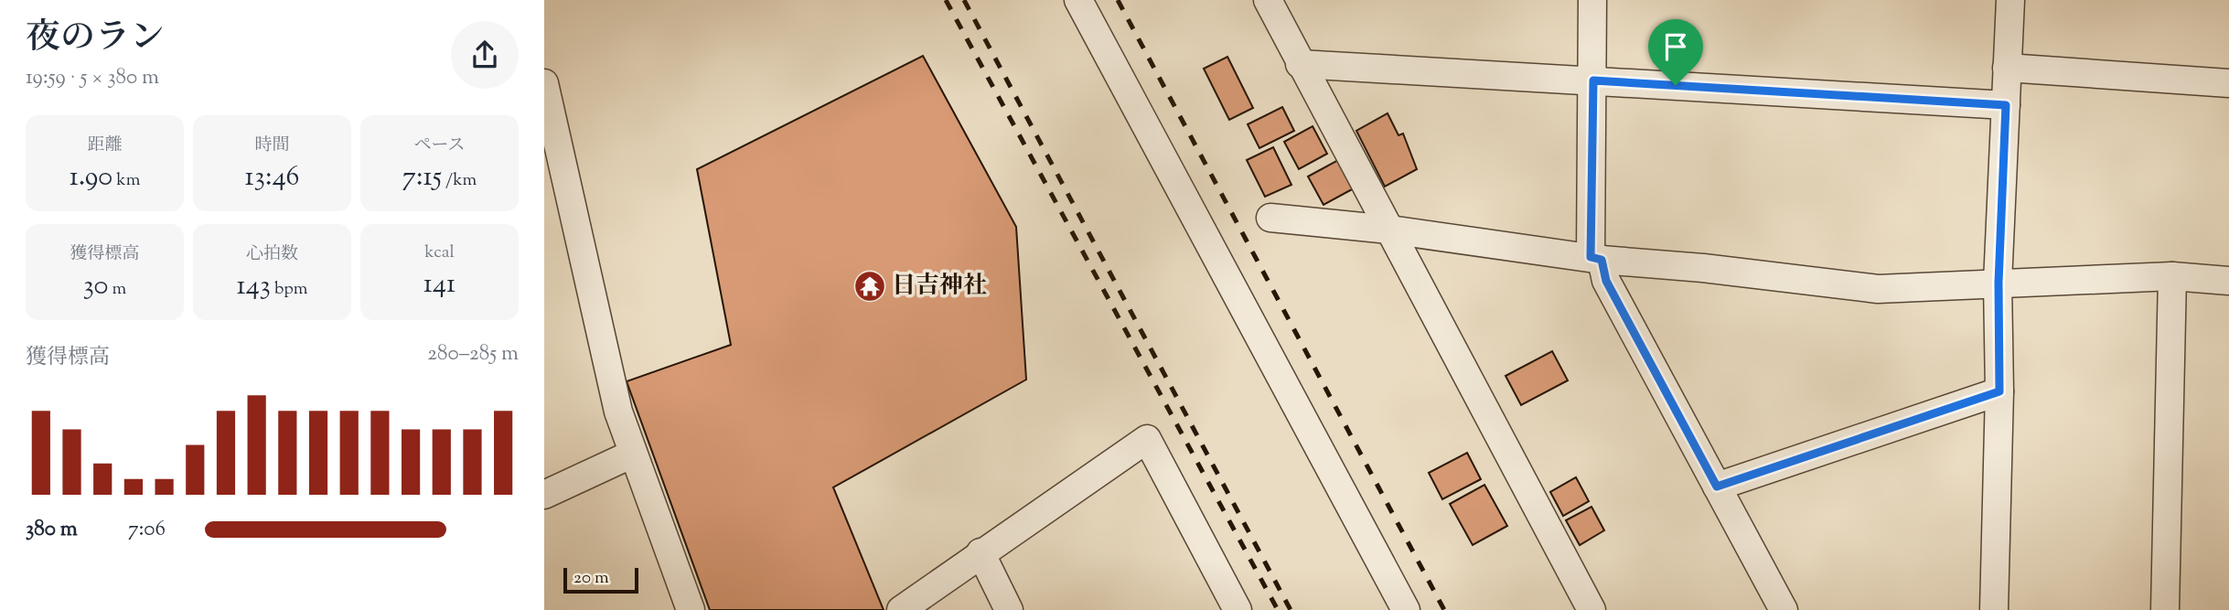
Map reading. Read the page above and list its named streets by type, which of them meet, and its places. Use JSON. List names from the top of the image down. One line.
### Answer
{"places":{"temple":["日吉神社"]},"scale_bar":"20 m","page":{"heading":["夜のラン","19:59 · 5 × 380 m"],"stats":[["距離","1.90 km"],["時間","13:46"],["ペース","7:15 /km"],["獲得標高","30 m"],["心拍数","143 bpm"],["kcal","141"]],"chart":["獲得標高","280–285 m"],"list":[{"name":"380 m","note":"7:06"}],"scale":"20 m"}}
